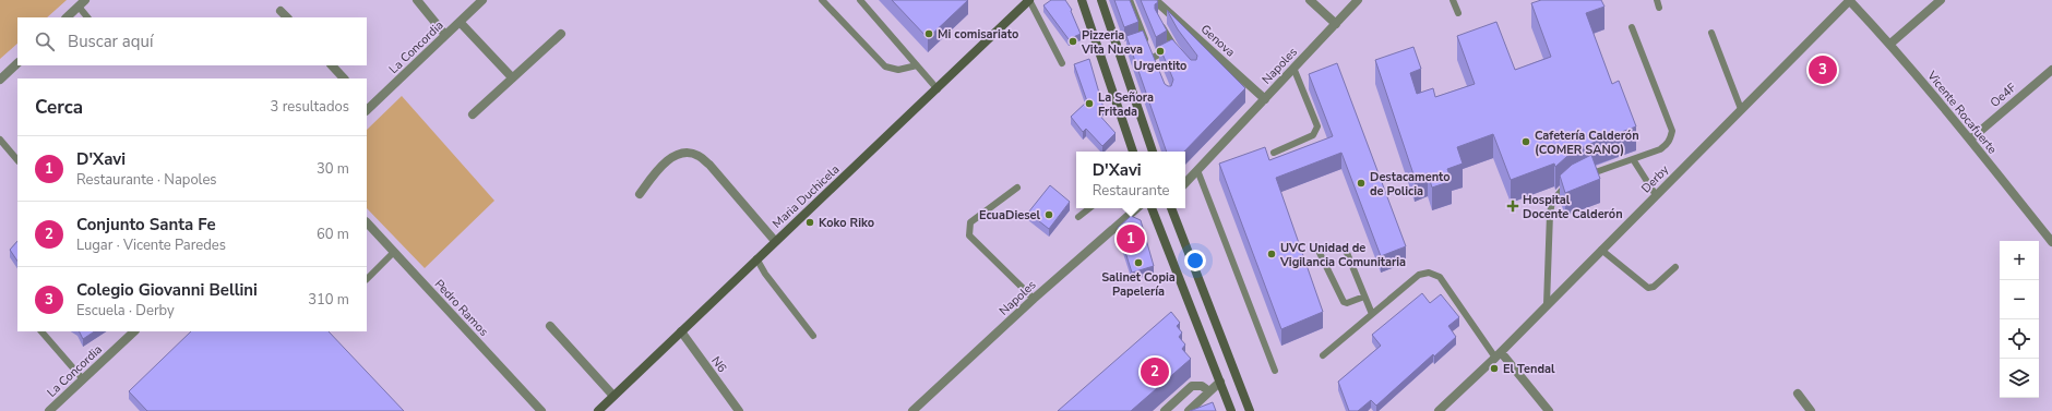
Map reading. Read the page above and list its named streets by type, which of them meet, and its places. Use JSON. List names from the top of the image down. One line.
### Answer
{"streets":{"main road":["Maria Duchicela"],"street":["Genova","La Concordia","Napoles","Oe4F","Vicente Rocafuerte","Derby","Pedro Ramos","N6"]},"crossings":[["Genova","Napoles"],["Oe4F","Vicente Rocafuerte"],["Vicente Rocafuerte","Derby"],["Maria Duchicela","N6"]],"places":{"other":["Mi comisariato","Pizzeria Vita Nueva","Urgentito","La Señora Fritada","Cafetería Calderón (COMER SANO)","Destacamento de Policia","EcuaDiesel","Koko Riko","UVC Unidad de Vigilancia Comunitaria","Salinet Copia Papelería","El Tendal"],"health":["Hospital Docente Calderón"]},"page":{"search":"Buscar aquí","pins":["3","1","2"],"heading":["Cerca","3 resultados"],"list":[{"mark":"1","name":"D'Xavi","note":"Restaurante · Napoles","value":"30 m"},{"mark":"2","name":"Conjunto Santa Fe","note":"Lugar · Vicente Paredes","value":"60 m"},{"mark":"3","name":"Colegio Giovanni Bellini","note":"Escuela · Derby","value":"310 m"}],"popup":["D'Xavi","Restaurante"],"map_buttons":["+","−"]}}
